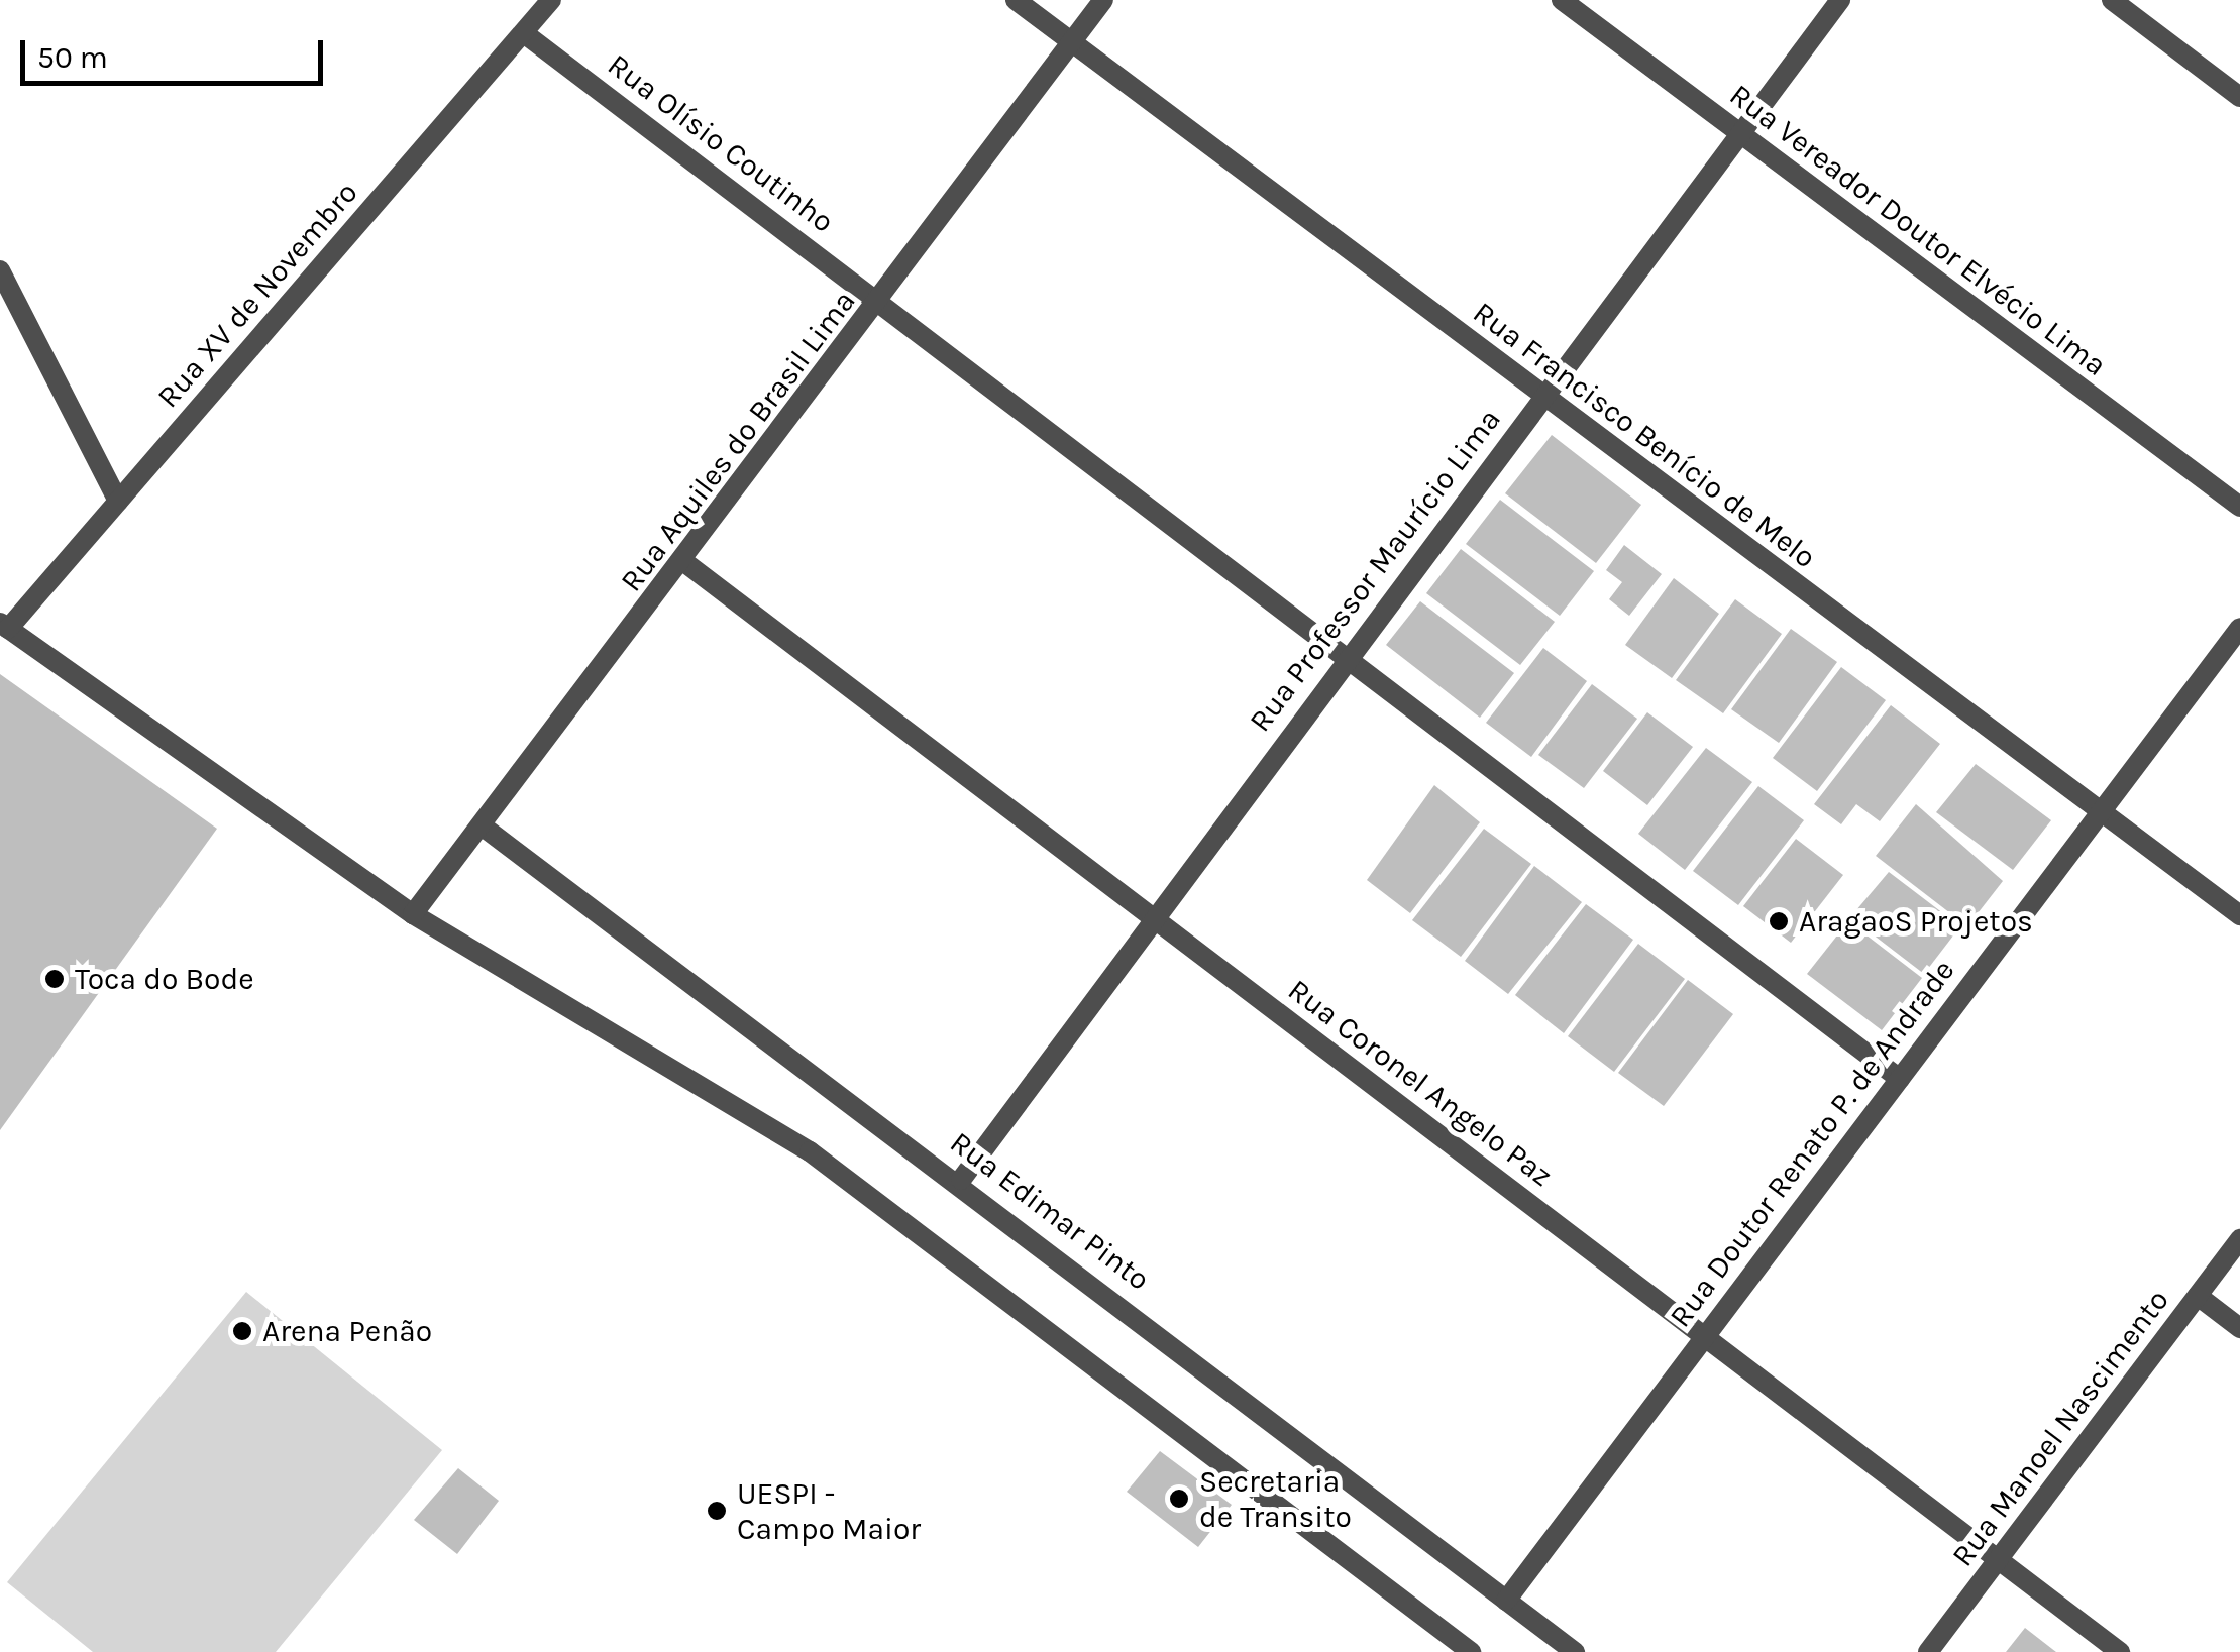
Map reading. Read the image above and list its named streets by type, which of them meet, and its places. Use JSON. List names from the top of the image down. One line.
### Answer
{"streets":{"street":["Rua Olísio Coutinho","Rua Vereador Doutor Elvécio Lima","Rua XV de Novembro","Rua Francisco Benício de Melo","Rua Aquiles do Brasil Lima","Rua Professor Maurício Lima","Rua Coronel Angelo Paz","Rua Doutor Renato P. de Andrade","Rua Edimar Pinto","Rua Manoel Nascimento"]},"crossings":[["Rua Olísio Coutinho","Rua XV de Novembro"],["Rua Olísio Coutinho","Rua Aquiles do Brasil Lima"],["Rua Olísio Coutinho","Rua Professor Maurício Lima"],["Rua Olísio Coutinho","Rua Doutor Renato P. de Andrade"],["Rua Vereador Doutor Elvécio Lima","Rua Professor Maurício Lima"],["Rua Francisco Benício de Melo","Rua Aquiles do Brasil Lima"],["Rua Francisco Benício de Melo","Rua Professor Maurício Lima"],["Rua Francisco Benício de Melo","Rua Doutor Renato P. de Andrade"],["Rua Aquiles do Brasil Lima","Rua Coronel Angelo Paz"],["Rua Aquiles do Brasil Lima","Rua Edimar Pinto"],["Rua Professor Maurício Lima","Rua Coronel Angelo Paz"],["Rua Professor Maurício Lima","Rua Edimar Pinto"],["Rua Coronel Angelo Paz","Rua Doutor Renato P. de Andrade"],["Rua Coronel Angelo Paz","Rua Manoel Nascimento"],["Rua Doutor Renato P. de Andrade","Rua Edimar Pinto"]],"places":["AragaoS Projetos","Toca do Bode","Arena Penão","Secretaria de Transito","UESPI - Campo Maior"],"scale_bar":"50 m"}
